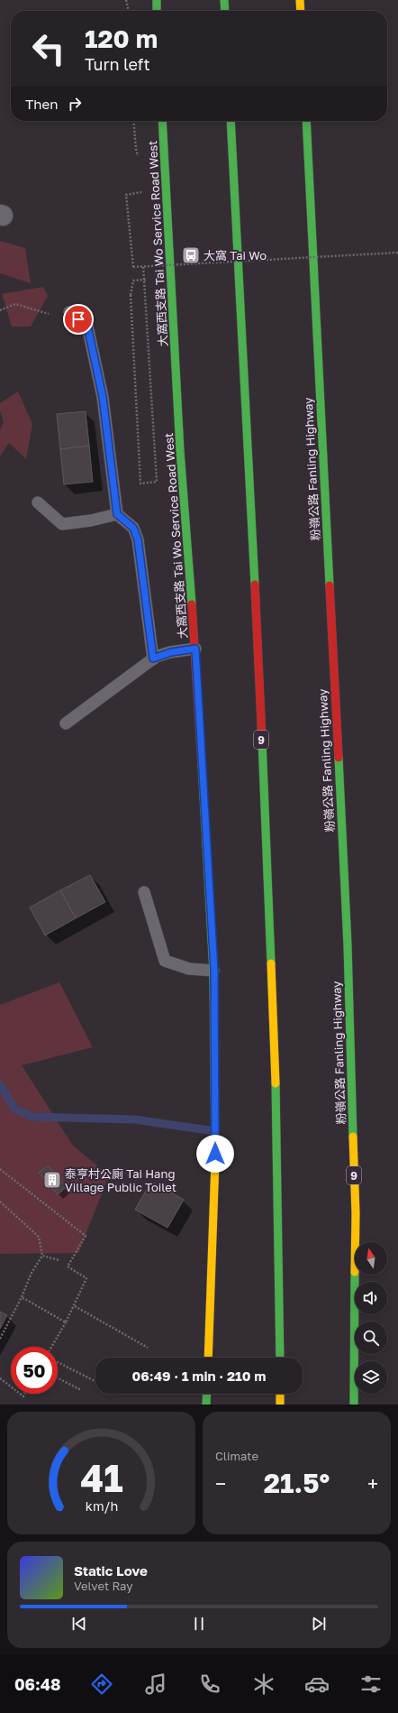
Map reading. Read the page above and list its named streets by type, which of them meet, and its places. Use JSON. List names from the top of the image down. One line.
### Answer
{"streets":{"main road":["大窩西支路 Tai Wo Service Road West","粉嶺公路 Fanling Highway","9"]},"places":{"bus stop":["大窩 Tai Wo"],"building":["泰亨村公廁 Tai Hang Village Public Toilet"]},"north":"top","page":{"turn":["120 m","Turn left"],"then":"Then","limit":"50","trip":"06:49 · 1 min · 210 m","tile":"Climate","heat":["−","21.5°","+"],"song":["Static Love","Velvet Ray"],"tabs":"06:48","gauge":["41","km/h"]}}
